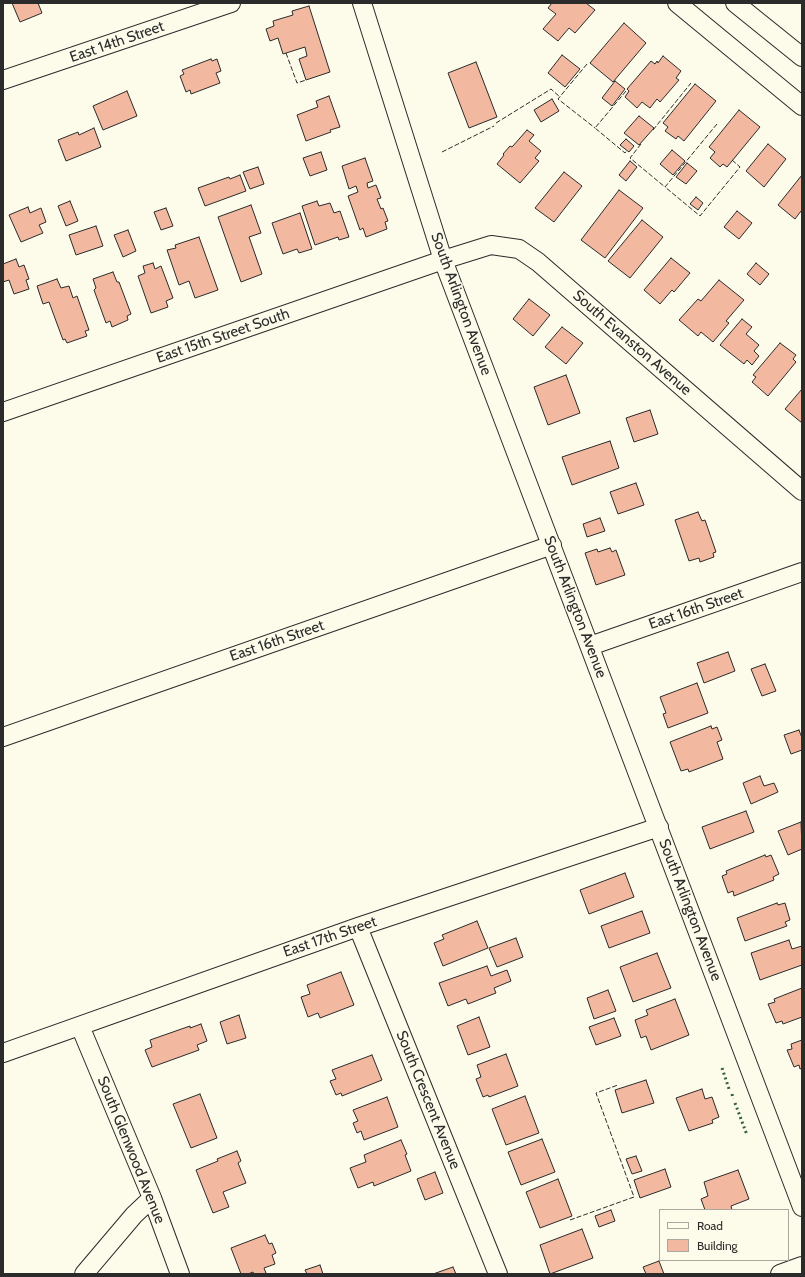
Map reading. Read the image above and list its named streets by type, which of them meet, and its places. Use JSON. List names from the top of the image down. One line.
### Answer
{"streets":{"street":["East 14th Street","South Arlington Avenue","East 15th Street South","South Evanston Avenue","East 16th Street","East 17th Street","South Crescent Avenue","South Glenwood Avenue"]},"crossings":[["South Arlington Avenue","East 15th Street South"],["South Arlington Avenue","South Evanston Avenue"],["South Arlington Avenue","East 16th Street"],["South Arlington Avenue","East 17th Street"],["East 15th Street South","South Evanston Avenue"],["East 17th Street","South Crescent Avenue"],["East 17th Street","South Glenwood Avenue"]],"legend":["Road","Building"]}
